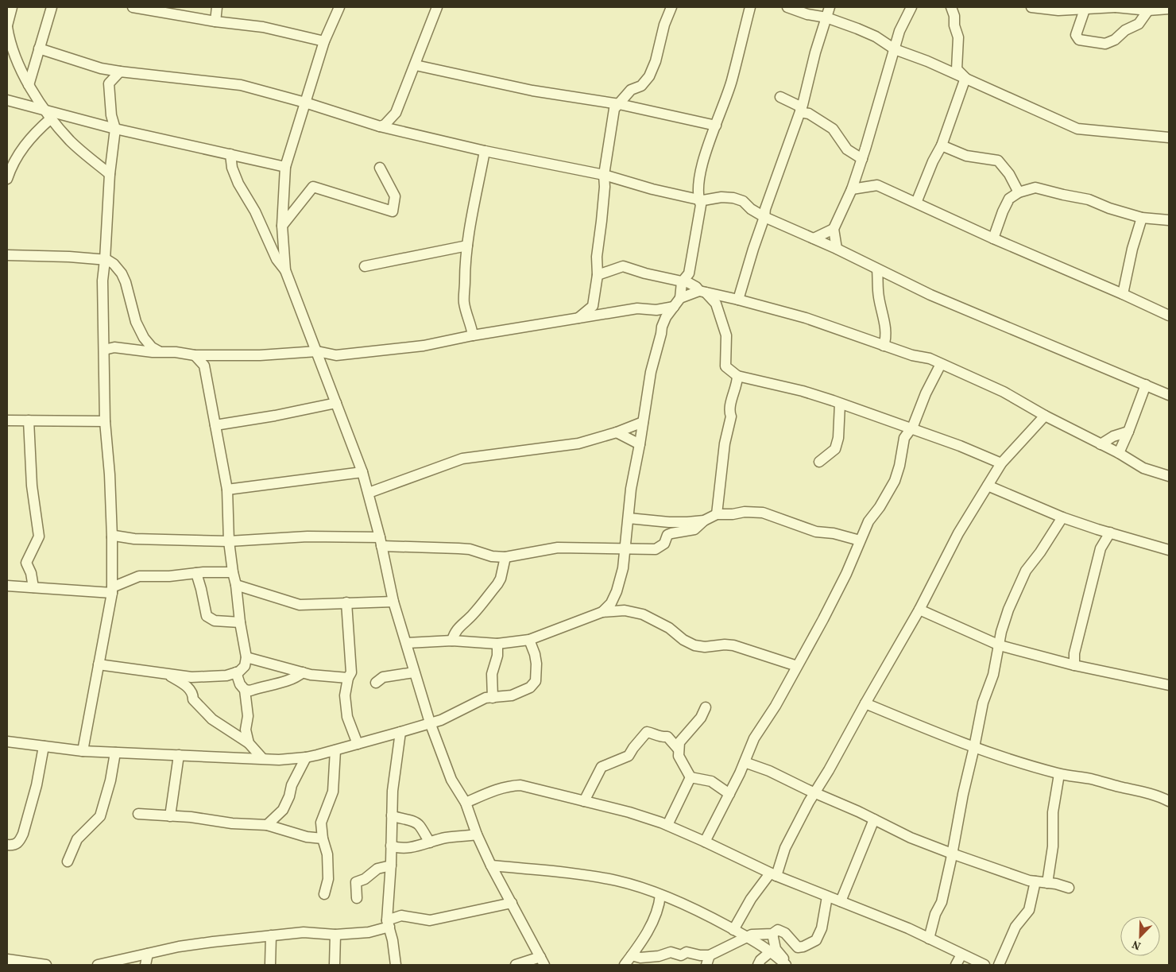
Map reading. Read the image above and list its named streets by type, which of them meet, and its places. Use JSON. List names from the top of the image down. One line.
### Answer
{"north":"bottom left"}
